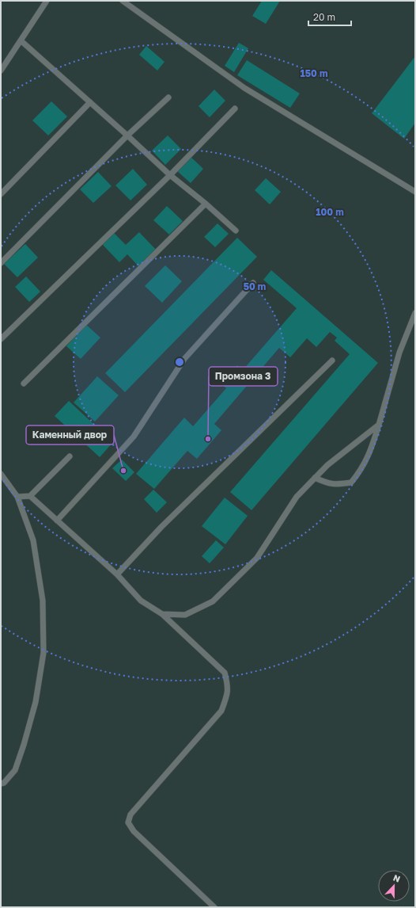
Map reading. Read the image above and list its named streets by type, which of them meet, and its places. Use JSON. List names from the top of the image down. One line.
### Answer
{"places":["Промзона 3","Каменный двор"],"scale_bar":"20 m","north":"top","rings":["150 m","100 m","50 m"]}
